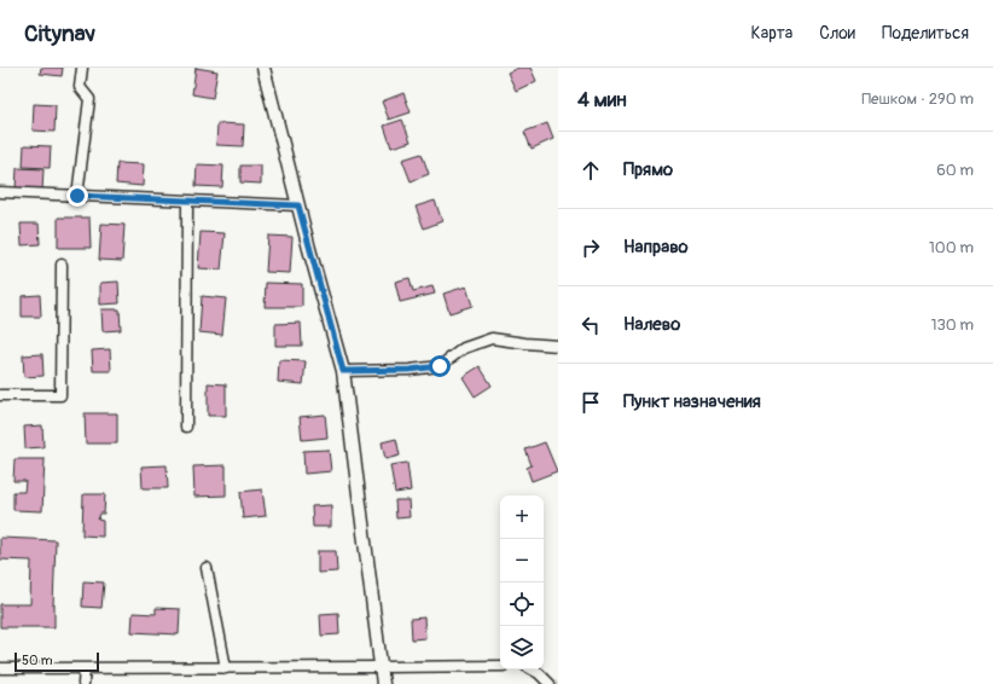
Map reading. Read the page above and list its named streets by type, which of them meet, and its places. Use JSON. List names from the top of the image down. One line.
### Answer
{"scale_bar":"50 m","page":{"header":"Citynav","nav":["Карта","Слои","Поделиться"],"heading":["4 мин","Пешком · 290 m"],"list":[["Прямо","60 m"],["Направо","100 m"],["Налево","130 m"],"Пункт назначения"],"map_buttons":["+","−"],"scale":"50 m"}}
